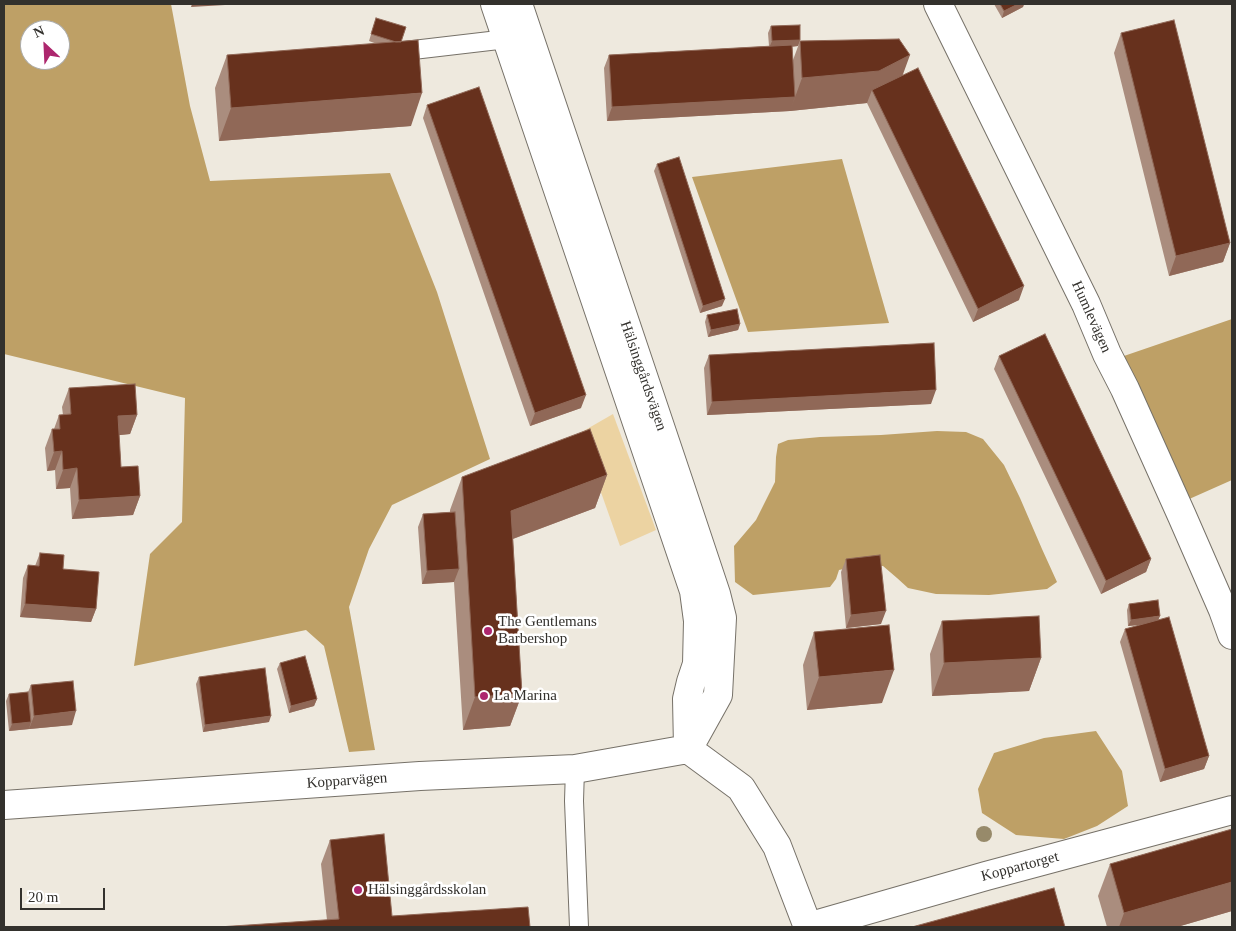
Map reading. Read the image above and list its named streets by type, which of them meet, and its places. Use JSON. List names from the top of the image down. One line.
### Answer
{"streets":{"street":["Humlevägen","Hälsinggårdsvägen","Kopparvägen","Koppartorget"]},"crossings":[["Hälsinggårdsvägen","Kopparvägen"]],"places":["The Gentlemans Barbershop","La Marina","Hälsinggårdsskolan"],"scale_bar":"20 m","north":"top left"}
